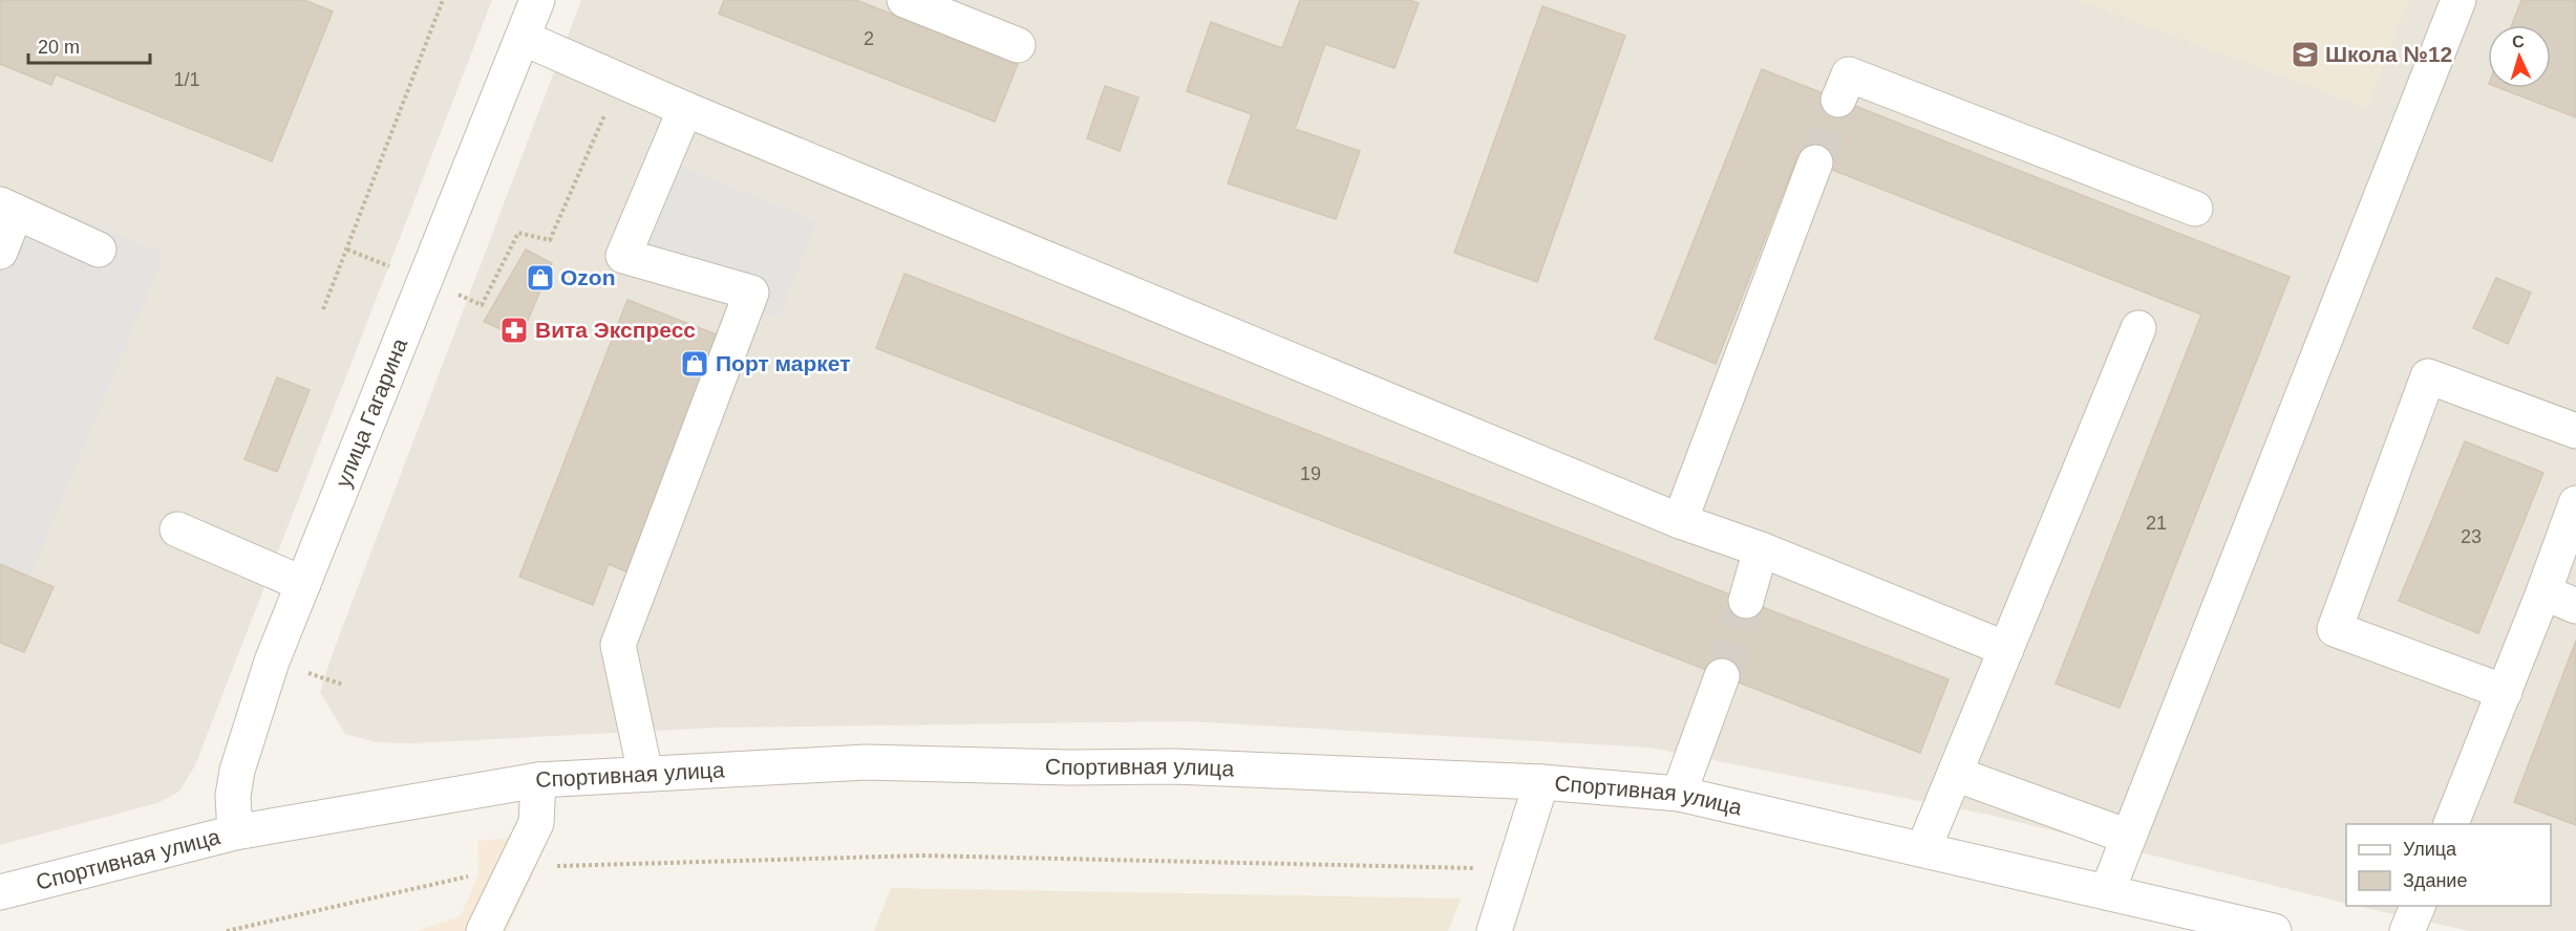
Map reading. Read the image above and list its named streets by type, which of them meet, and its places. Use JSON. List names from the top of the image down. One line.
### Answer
{"streets":{"street":["улица Гагарина","Спортивная улица"]},"crossings":[["улица Гагарина","Спортивная улица"]],"places":{"school or university":["Школа №12"],"shop":["Ozon","Порт маркет"],"pharmacy":["Вита Экспресс"]},"house_numbers":["2","1/1","19","21","23"],"legend":["Улица","Здание"],"scale_bar":"20 m","north":"top"}
